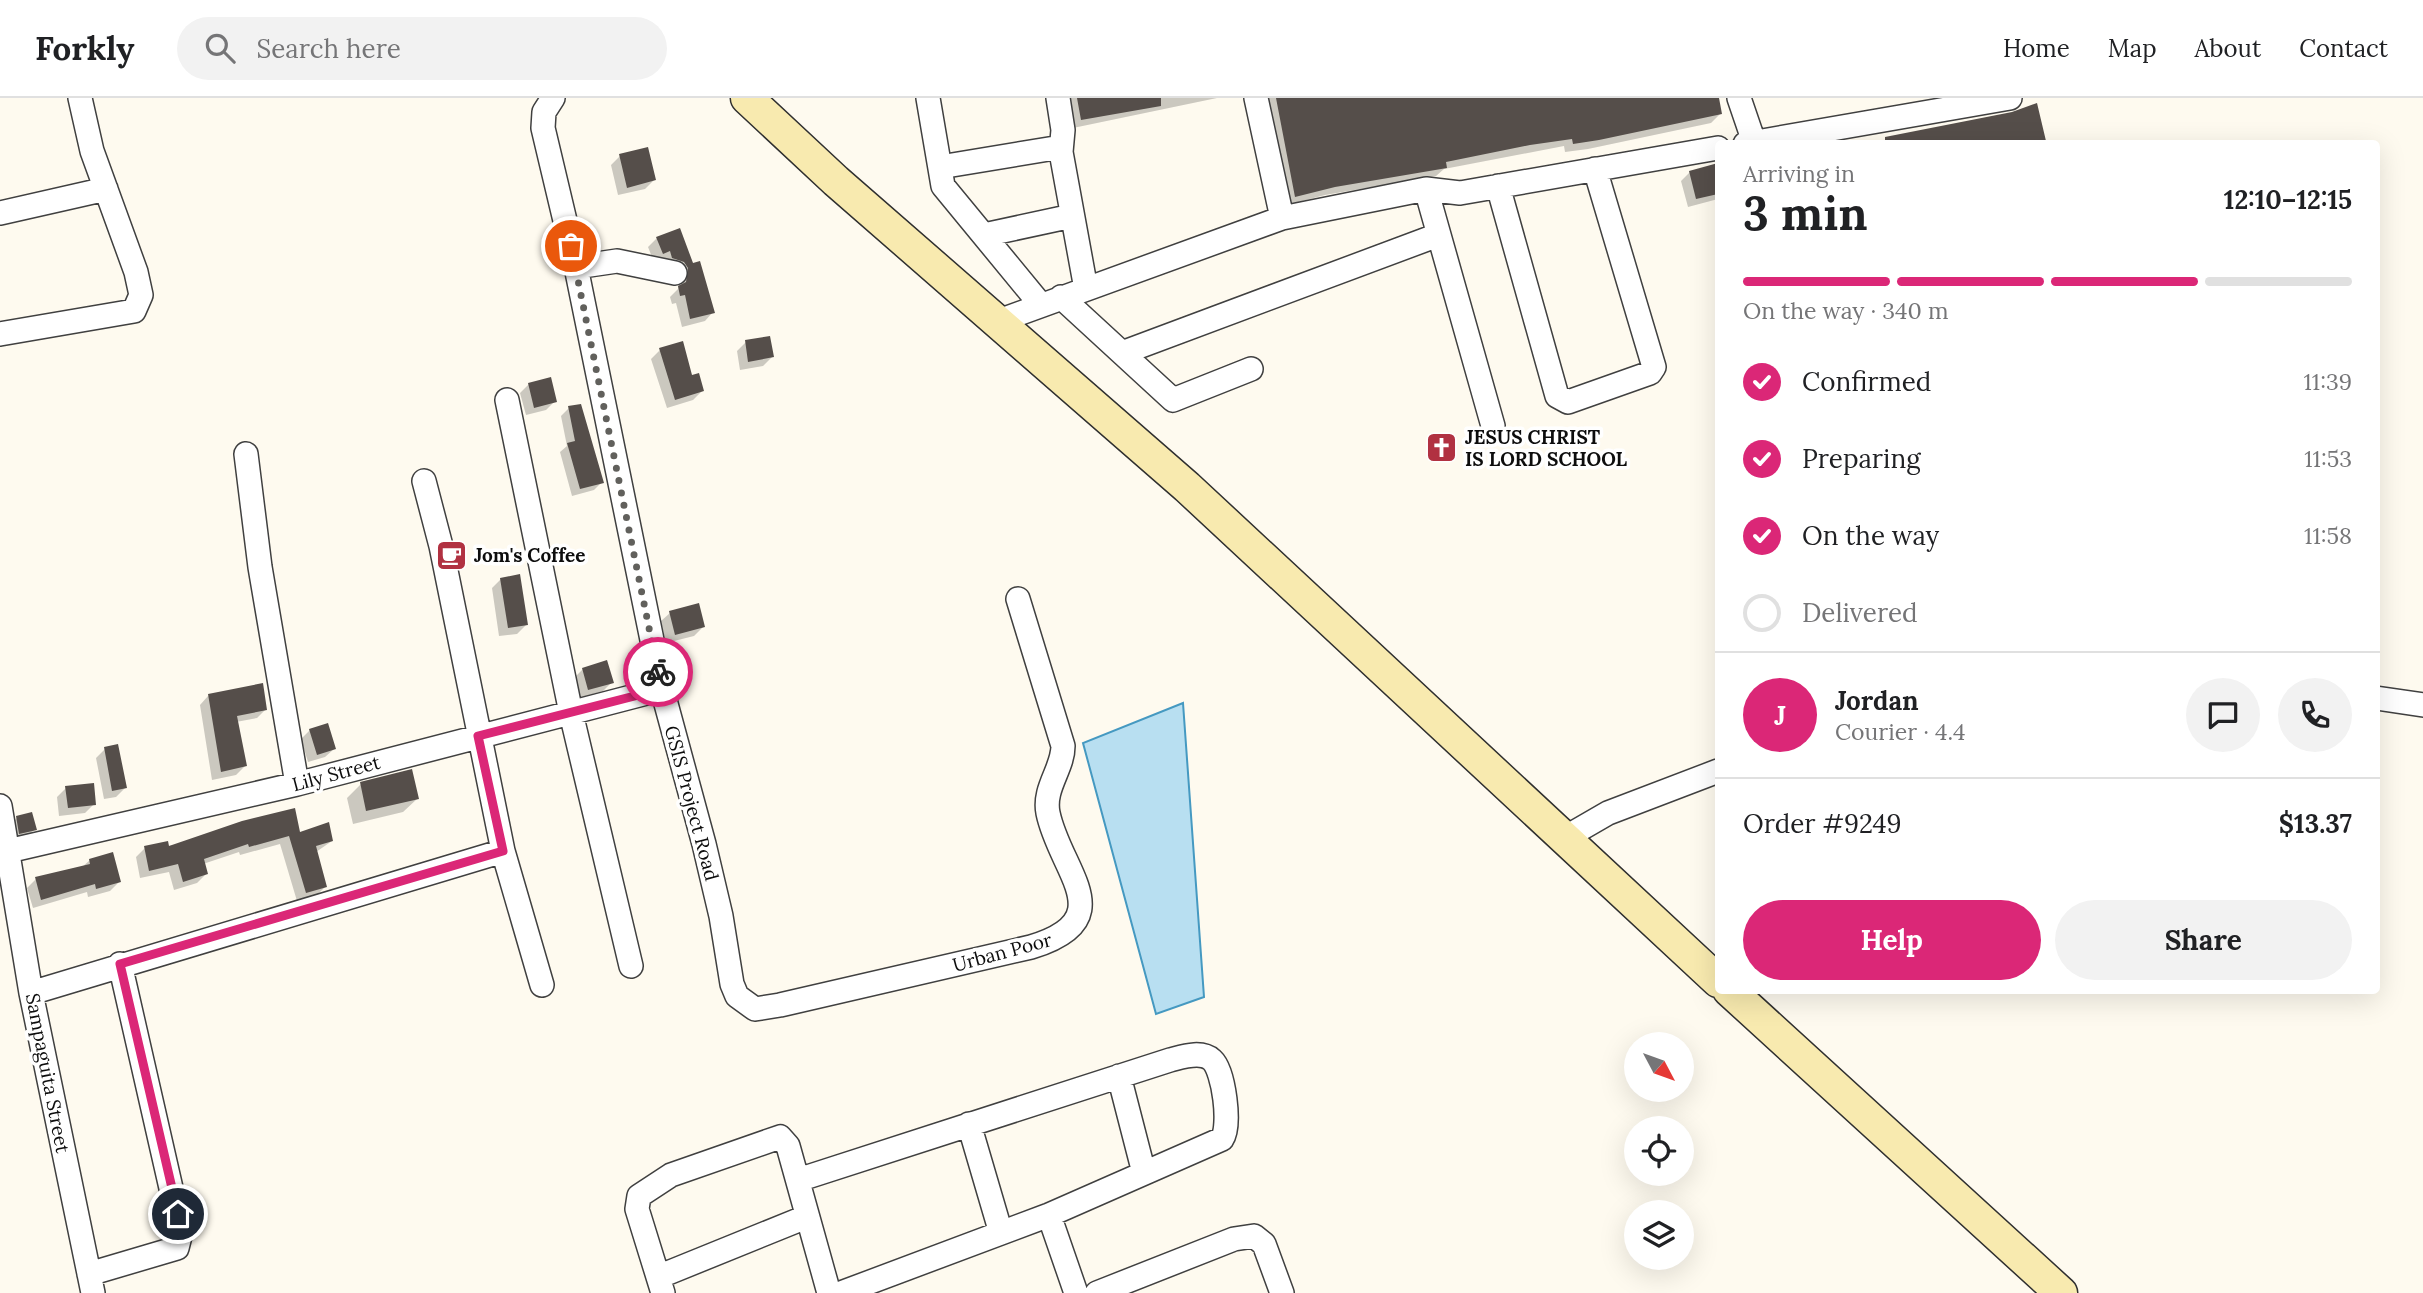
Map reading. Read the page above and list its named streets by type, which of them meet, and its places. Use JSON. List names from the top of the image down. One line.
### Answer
{"streets":{"street":["Lily Street","GSIS Project Road","Urban Poor","Sampaguita Street"]},"crossings":[["Lily Street","GSIS Project Road"],["Lily Street","Sampaguita Street"],["GSIS Project Road","Urban Poor"]],"places":{"church":["JESUS CHRIST IS LORD SCHOOL"],"cafe":["Jom's Coffee"]},"north":"bottom right","page":{"header":"Forkly","search":"Search here","nav":["Home","Map","About","Contact"],"heading":["3 min","Arriving in","12:10–12:15"],"panel":["Jordan","Courier · 4.4","Order #9249","$13.37"],"bar":"On the way · 340 m","list":[["Confirmed","11:39"],["Preparing","11:53"],["On the way","11:58"],"Delivered"],"round":"J","buttons":["Help","Share"]}}
